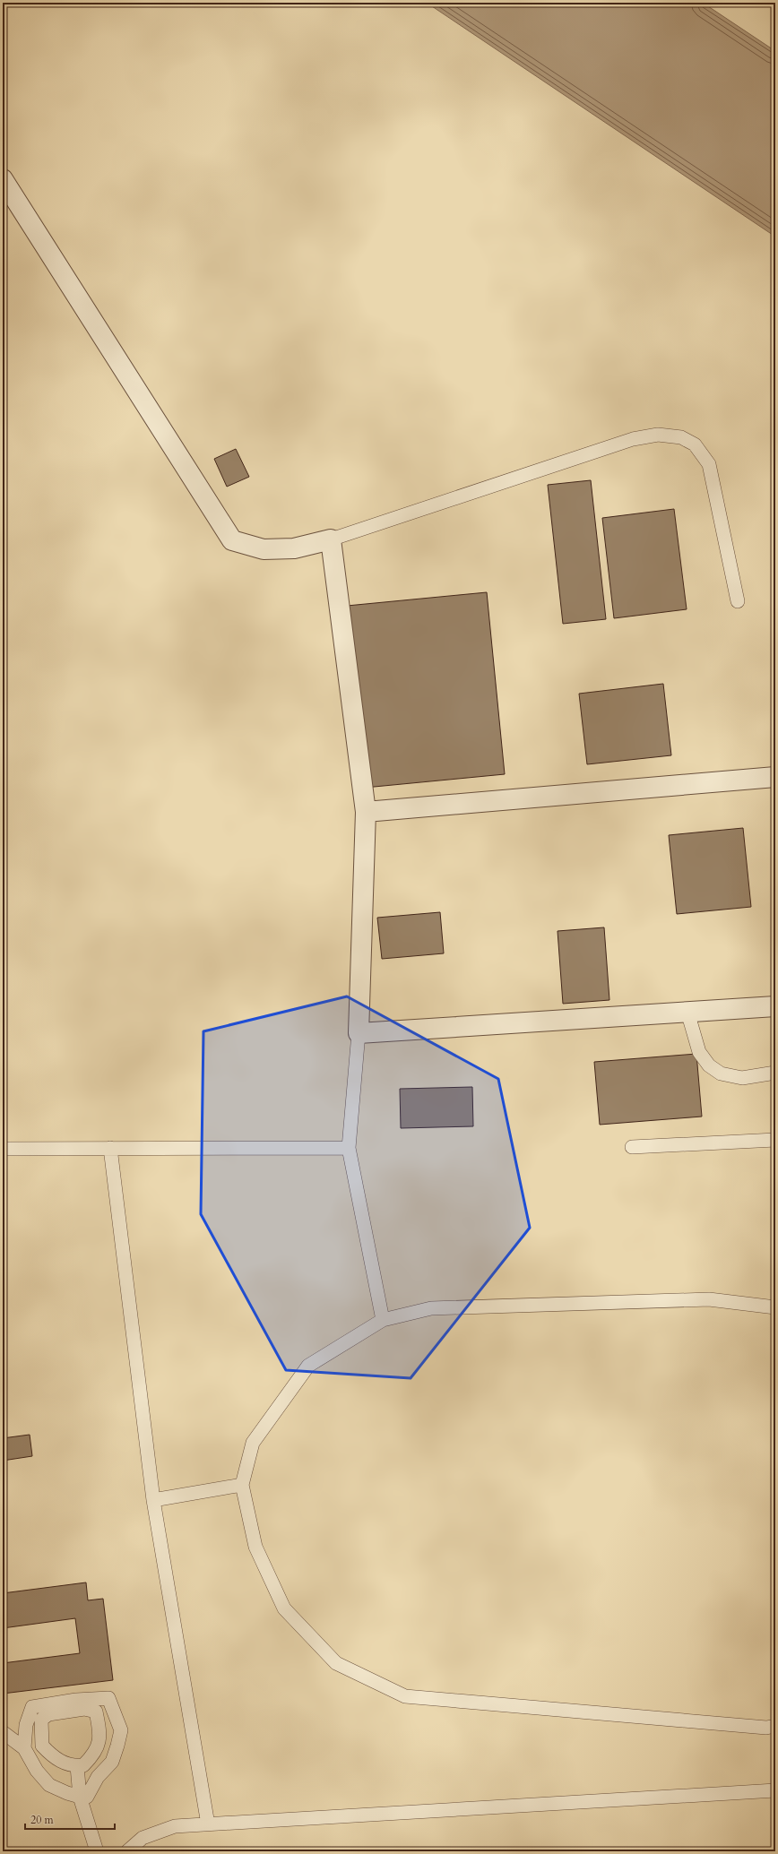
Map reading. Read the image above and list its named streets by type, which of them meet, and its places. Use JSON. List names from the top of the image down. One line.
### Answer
{"scale_bar":"20 m"}
